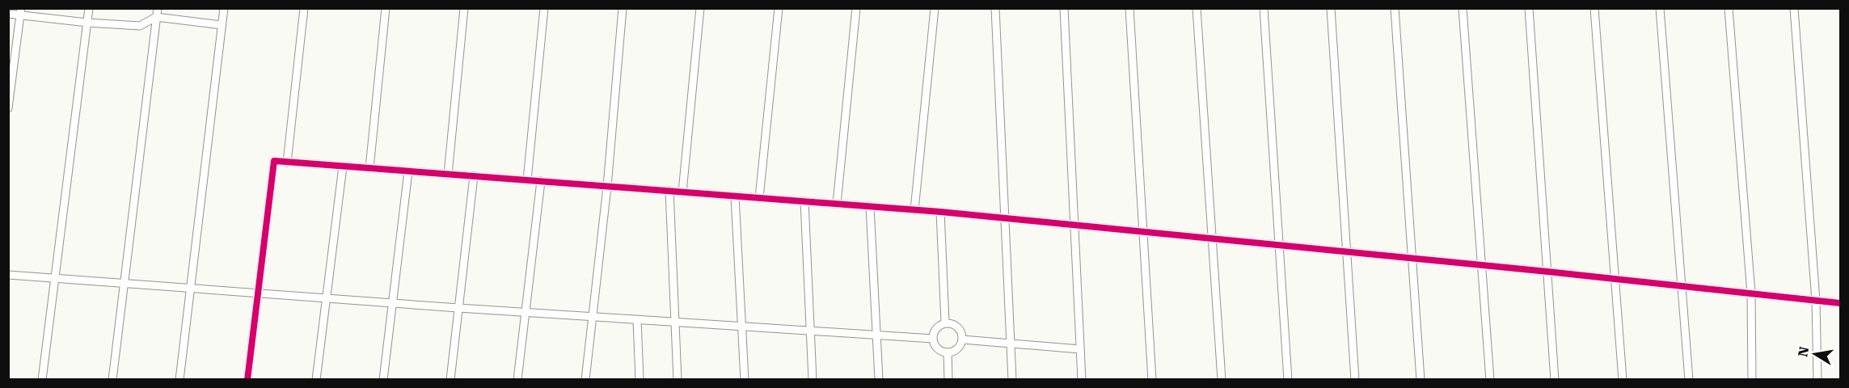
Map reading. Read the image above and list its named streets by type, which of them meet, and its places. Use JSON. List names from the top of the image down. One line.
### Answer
{"north":"left"}
